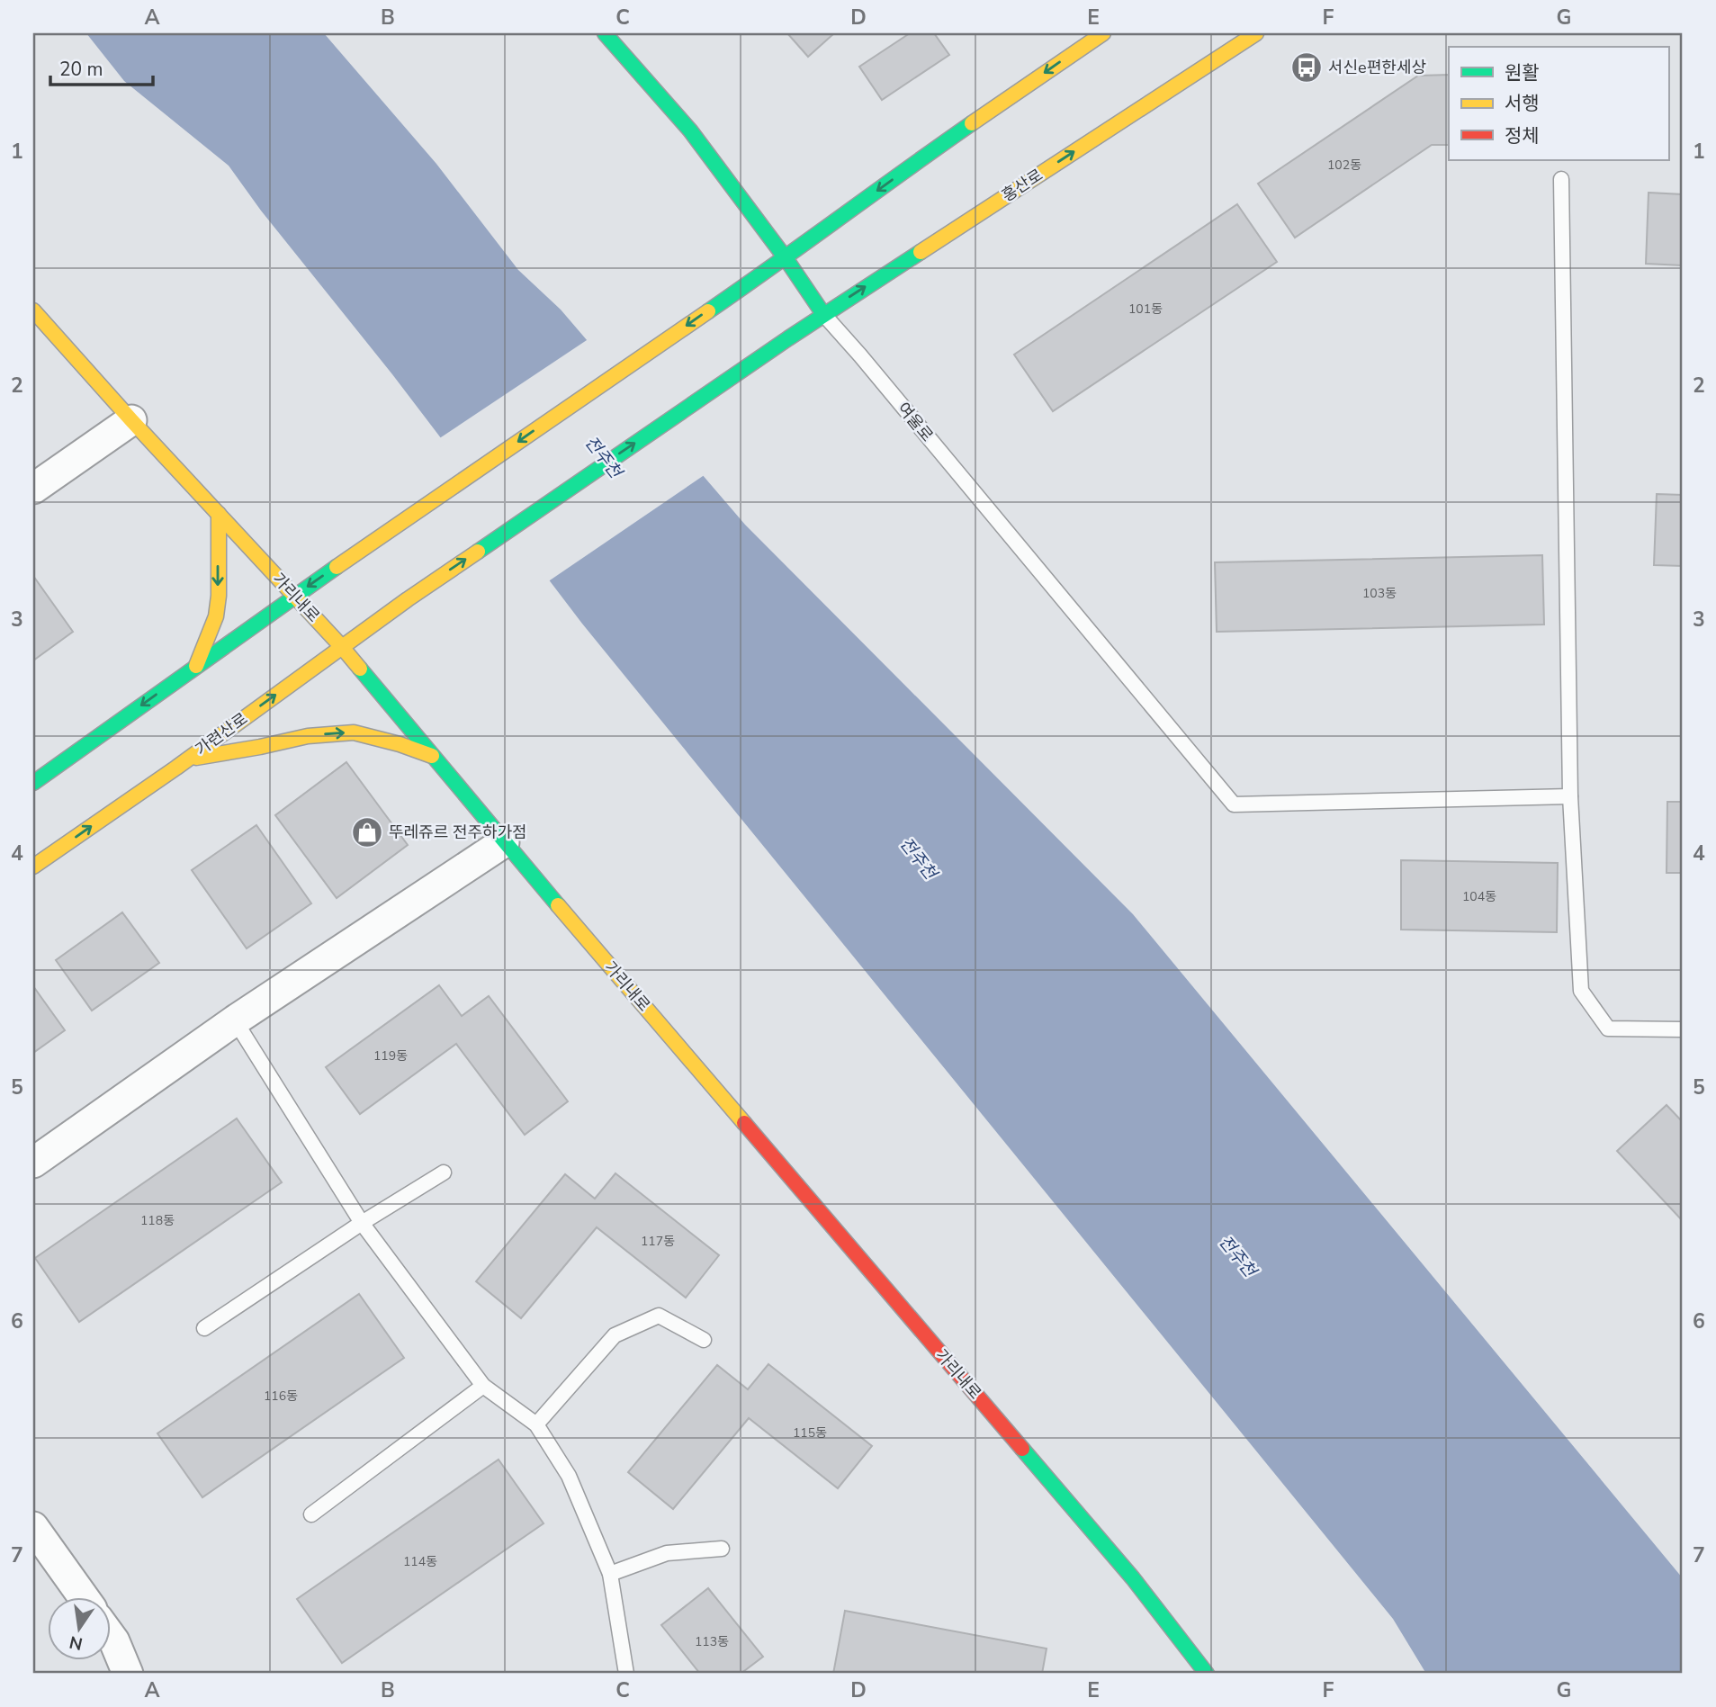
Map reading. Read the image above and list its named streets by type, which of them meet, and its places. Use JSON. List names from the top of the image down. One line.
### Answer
{"streets":{"street":["홍산로","여울로","가리내로","가련산로"]},"crossings":[["홍산로","여울로"],["홍산로","가련산로"],["가리내로","가련산로"]],"water":["전주천"],"places":{"bus stop":["서신e편한세상"],"shop":["뚜레쥬르 전주하가점"]},"house_numbers":["102동","101동","103동","104동","119동","118동","117동","116동","115동","114동","113동"],"legend":["원활","서행","정체"],"scale_bar":"20 m","north":"bottom","grid":{"columns":["A","B","C","D","E","F","G"],"rows":["1","2","3","4","5","6","7"]}}
